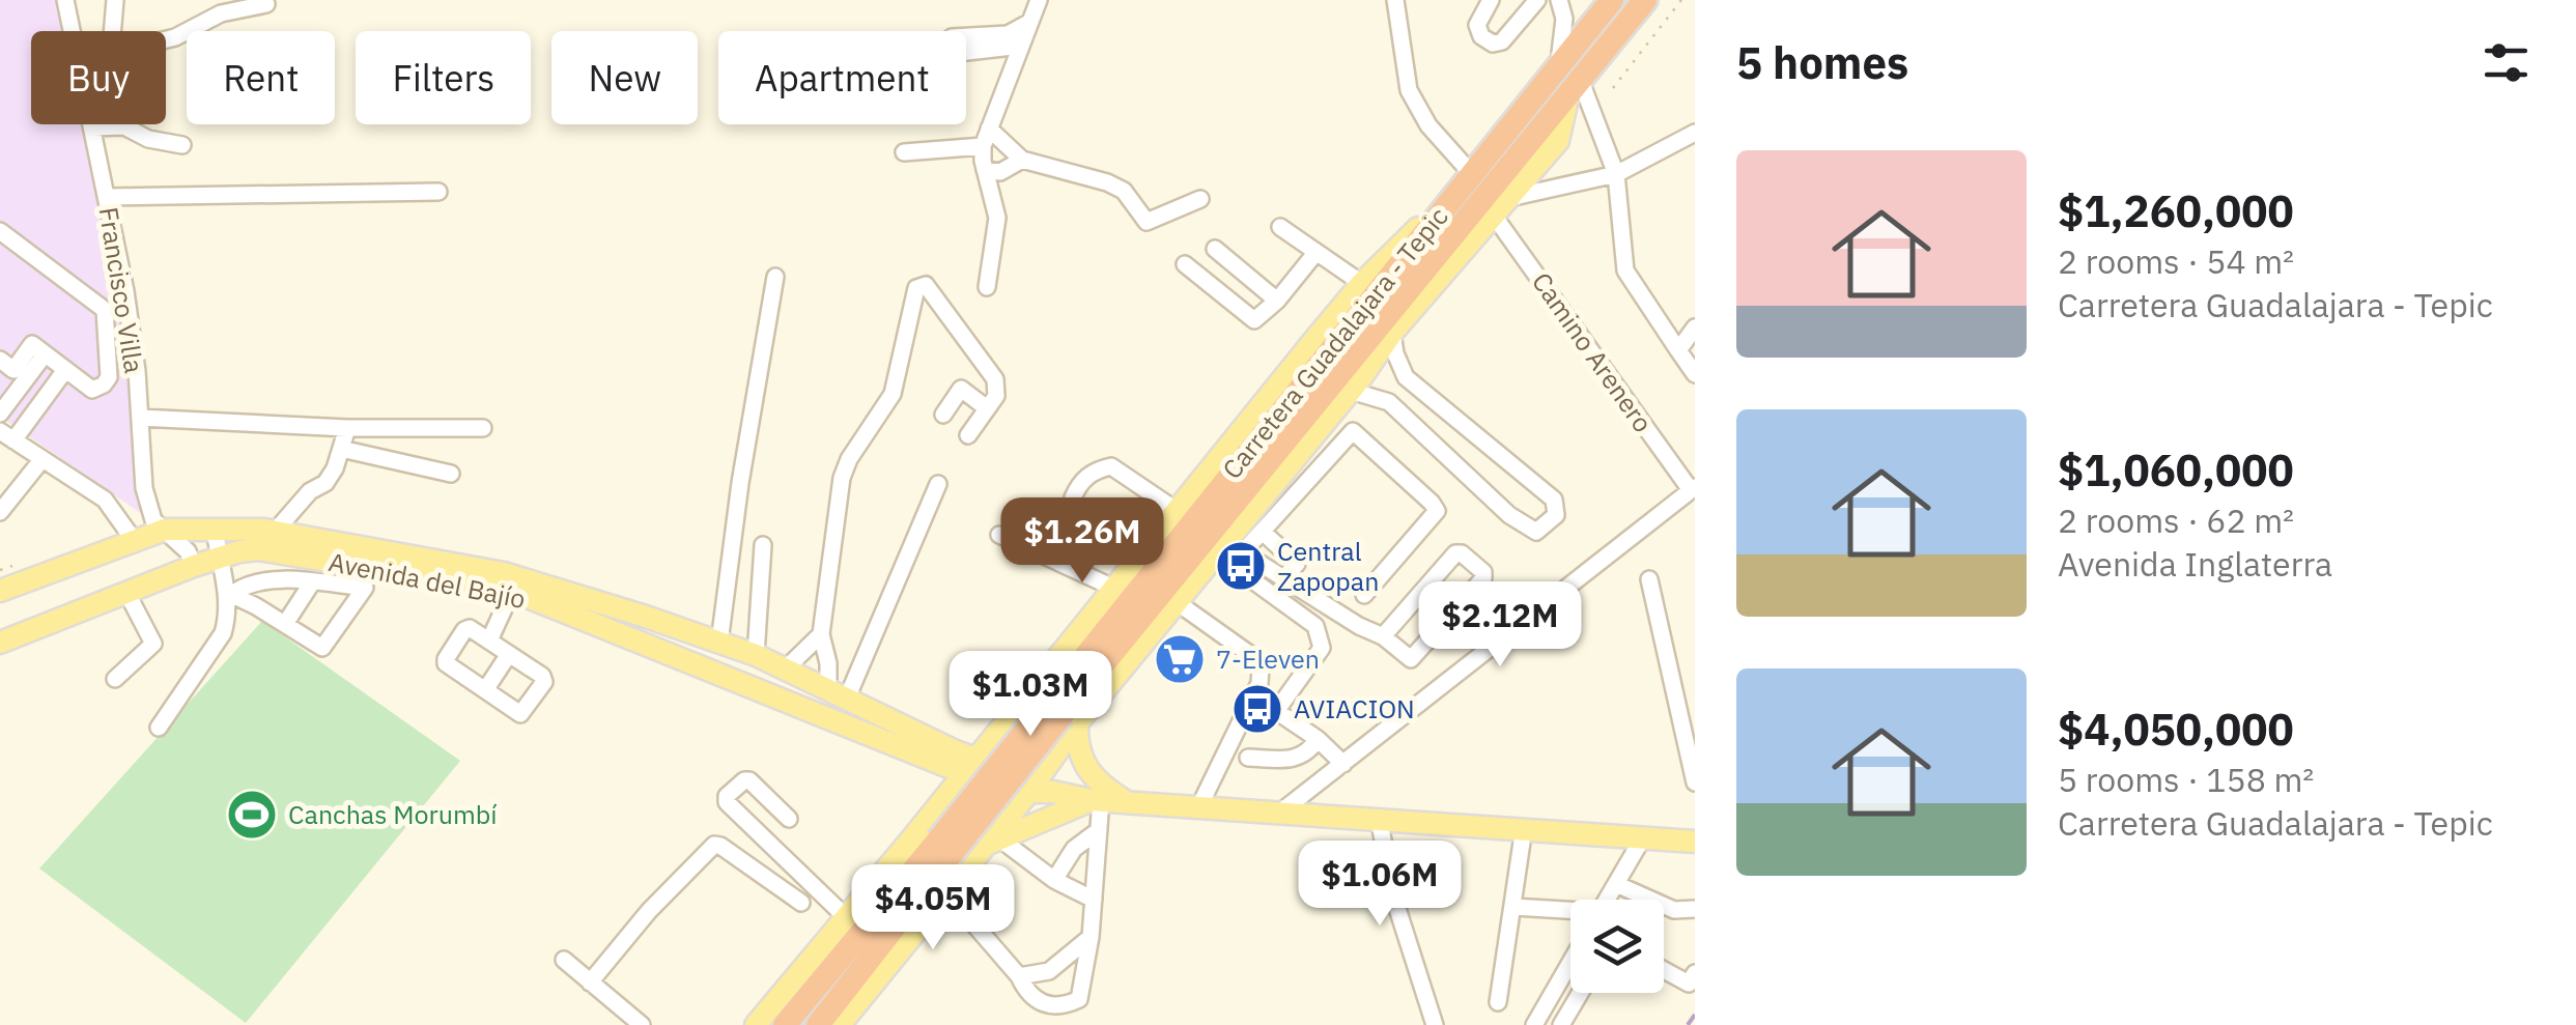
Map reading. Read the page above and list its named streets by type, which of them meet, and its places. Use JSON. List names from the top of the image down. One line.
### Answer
{"streets":{"highway":["Carretera Guadalajara - Tepic"],"main road":["Avenida del Bajío"],"street":["Francisco Villa","Camino Arenero"]},"crossings":[["Francisco Villa","Avenida del Bajío"]],"places":{"bus stop":["Central Zapopan","AVIACION"],"supermarket":["7-Eleven"],"sports":["Canchas Morumbí"]},"page":{"heading":"5 homes","chip":["Buy","Rent","Filters","New","Apartment"],"list":[{"name":"$1,260,000","note":"2 rooms · 54 m² · Carretera Guadalajara - Tepic"},{"name":"$1,060,000","note":"2 rooms · 62 m² · Avenida Inglaterra"},{"name":"$4,050,000","note":"5 rooms · 158 m² · Carretera Guadalajara - Tepic"}],"price":["$1.26M","$2.12M","$1.03M","$1.06M","$4.05M"]}}
